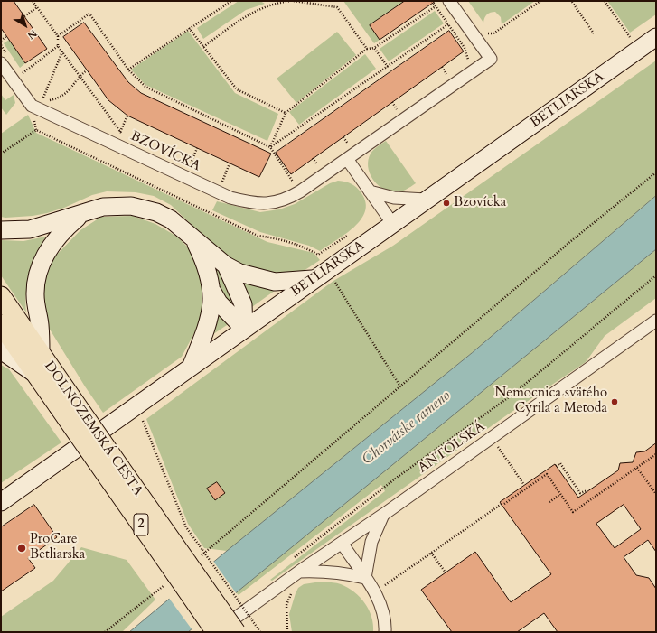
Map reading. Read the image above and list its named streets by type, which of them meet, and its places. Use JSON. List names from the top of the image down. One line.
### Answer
{"streets":{"main road":["DOLNOZEMSKÁ CESTA","2"],"street":["BETLIARSKA","BZOVÍCKA","ANTOLSKÁ"]},"crossings":[["DOLNOZEMSKÁ CESTA","ANTOLSKÁ"]],"water":["Chorvátske rameno"],"places":["Bzovícka","Nemocnica svätého Cyrila a Metoda","ProCare Betliarska"],"north":"bottom right"}
